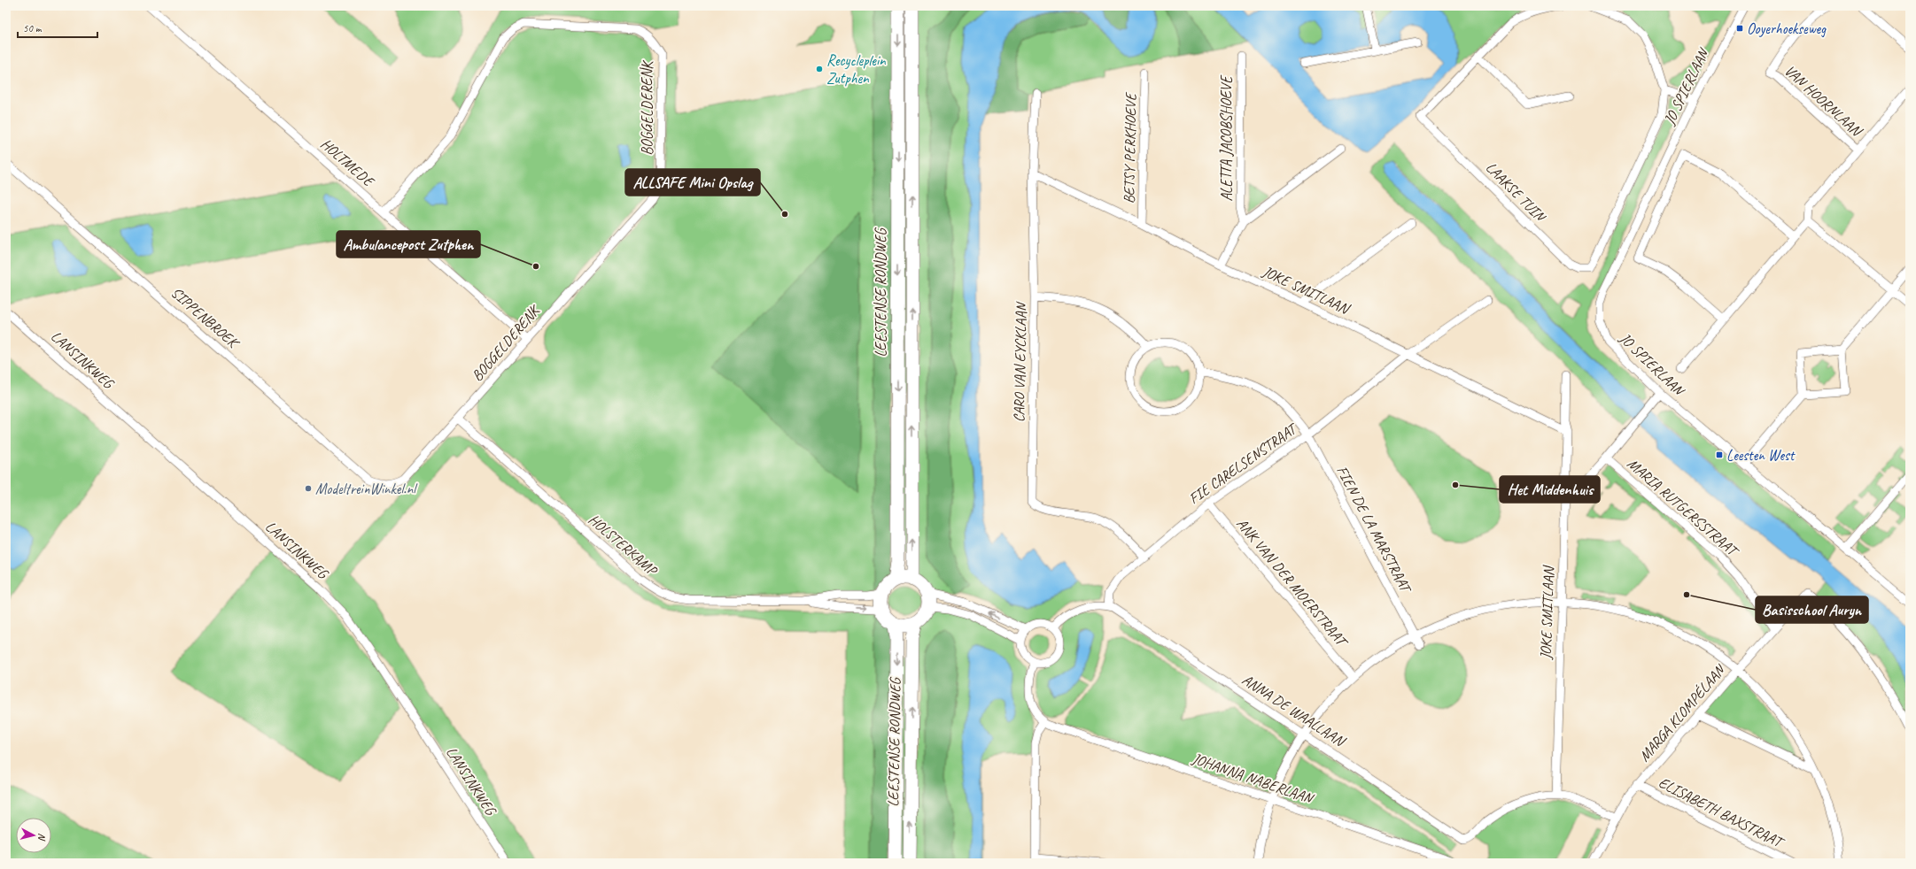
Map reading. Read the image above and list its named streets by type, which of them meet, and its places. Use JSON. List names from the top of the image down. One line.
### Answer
{"streets":{"main road":["LEESTENSE RONDWEG"],"street":["JO SPIERLAAN","VAN HOORNLAAN","BOGGELDERENK","ALETTA JACOBSHOEVE","BETSY PERKHOEVE","HOLTMEDE","LAAKSE TUIN","JOKE SMITLAAN","SIPPENBROEK","LANSINKWEG","CARO VAN EYCKLAAN","FIE CARELSENSTRAAT","MARIA RUTGERSSTRAAT","FIEN DE LA MARSTRAAT","HOLSTERKAMP","ANK VAN DER MOERSTRAAT","ANNA DE WAALLAAN","MARGA KLOMPÉLAAN","JOHANNA NABERLAAN","ELISABETH BAXSTRAAT"]},"crossings":[["BOGGELDERENK","HOLTMEDE"],["BOGGELDERENK","SIPPENBROEK"],["BOGGELDERENK","HOLSTERKAMP"],["ALETTA JACOBSHOEVE","JOKE SMITLAAN"],["BETSY PERKHOEVE","JOKE SMITLAAN"],["JOKE SMITLAAN","CARO VAN EYCKLAAN"],["JOKE SMITLAAN","FIE CARELSENSTRAAT"],["JOKE SMITLAAN","ANNA DE WAALLAAN"],["LEESTENSE RONDWEG","HOLSTERKAMP"],["CARO VAN EYCKLAAN","FIE CARELSENSTRAAT"],["FIE CARELSENSTRAAT","FIEN DE LA MARSTRAAT"],["FIE CARELSENSTRAAT","ANK VAN DER MOERSTRAAT"],["FIE CARELSENSTRAAT","ANNA DE WAALLAAN"],["MARIA RUTGERSSTRAAT","MARGA KLOMPÉLAAN"],["MARGA KLOMPÉLAAN","ELISABETH BAXSTRAAT"]],"places":{"transit":["Ooyerhoekseweg","Leesten West"],"other":["Recycleplein Zutphen","ALLSAFE Mini Opslag","Ambulancepost Zutphen","Het Middenhuis","ModeltreinWinkel.nl","Basisschool Auryn"]},"scale_bar":"50 m","north":"right"}
